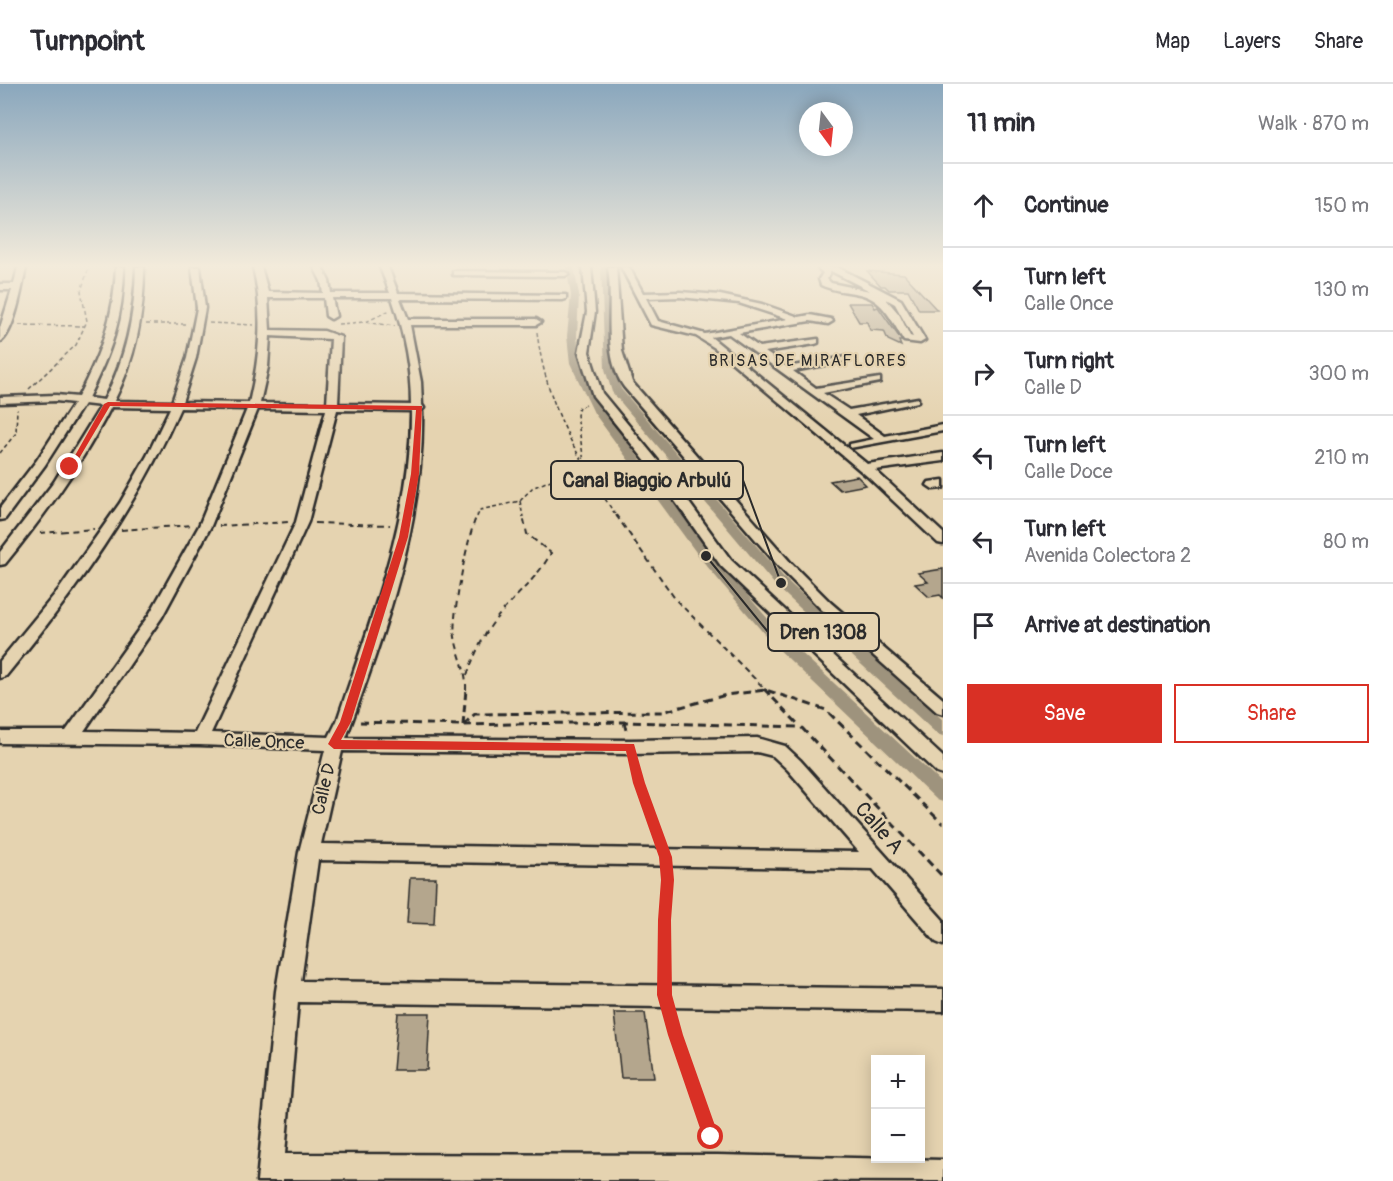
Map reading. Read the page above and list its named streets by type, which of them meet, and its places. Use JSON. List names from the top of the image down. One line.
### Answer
{"streets":{"street":["Calle Once","Calle D","Calle A"]},"crossings":[["Calle Once","Calle D"],["Calle Once","Calle A"]],"districts":["BRISAS DE MIRAFLORES"],"places":["Dren 1308","Canal Biaggio Arbulú"],"north":"bottom","page":{"header":"Turnpoint","nav":["Map","Layers","Share"],"heading":["11 min","Walk · 870 m"],"list":[["Continue","150 m"],["Turn left","Calle Once","130 m"],["Turn right","Calle D","300 m"],["Turn left","Calle Doce","210 m"],["Turn left","Avenida Colectora 2","80 m"],"Arrive at destination"],"buttons":["Save","Share"],"map_buttons":["+","−"]}}
